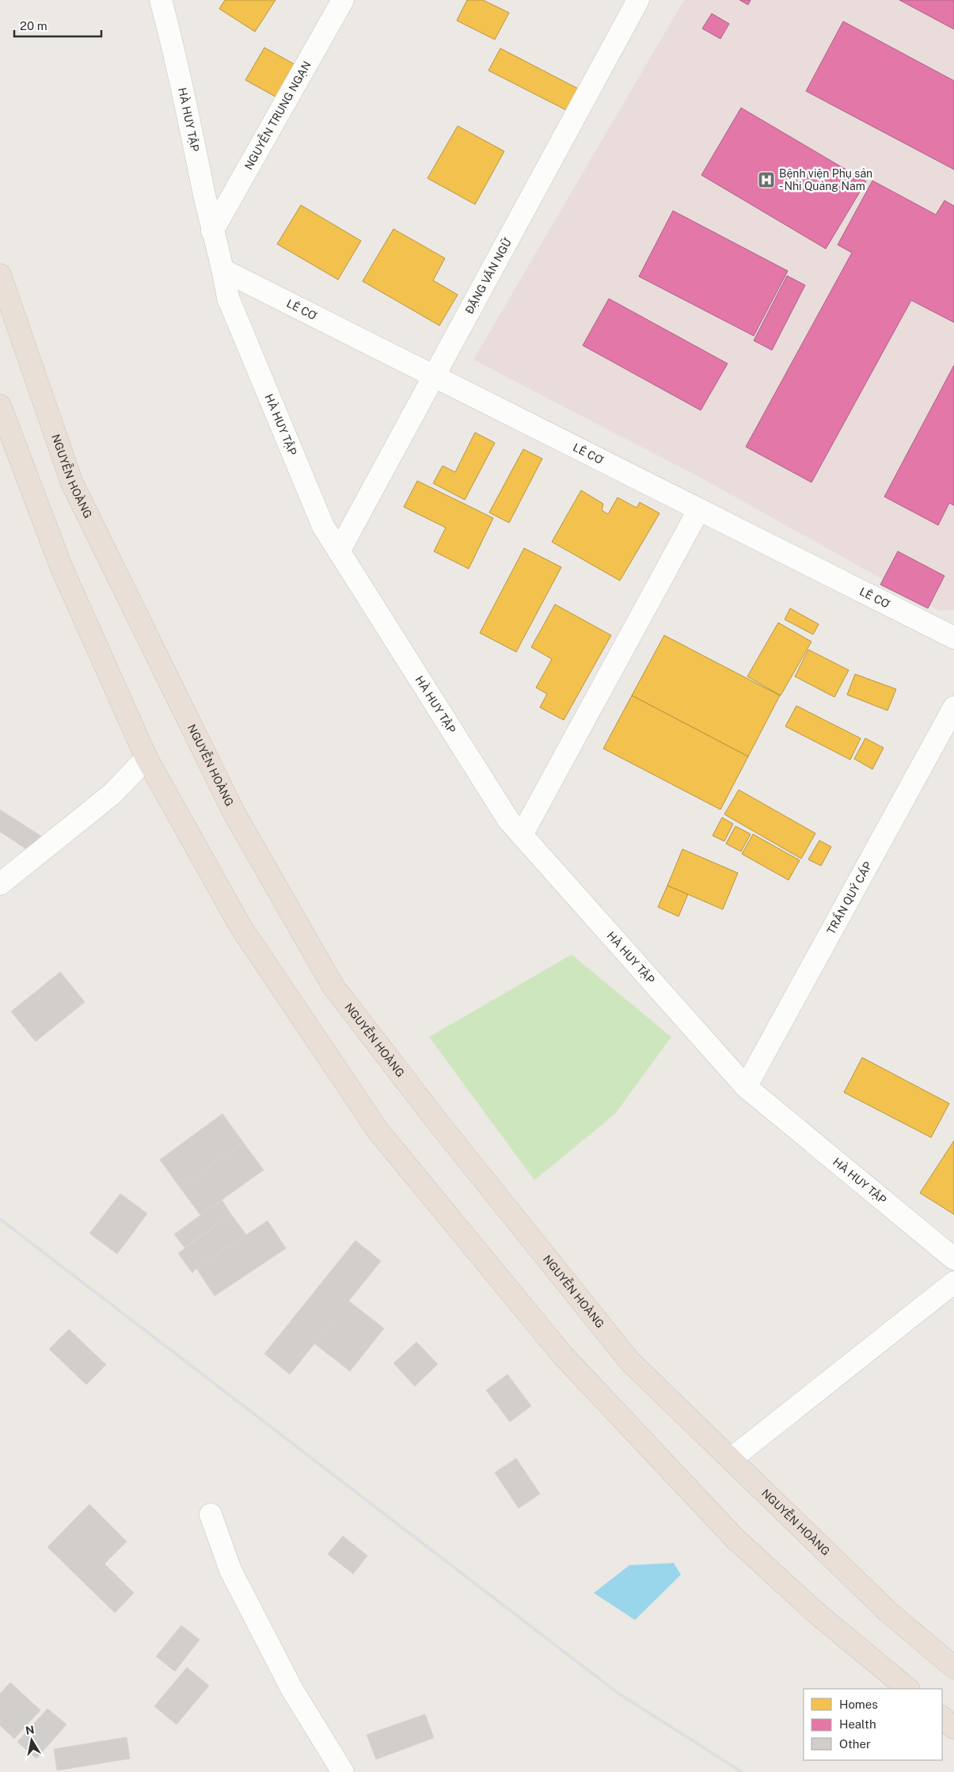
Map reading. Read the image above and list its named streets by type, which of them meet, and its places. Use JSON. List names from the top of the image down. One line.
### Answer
{"streets":{"highway":["NGUYỄN HOÀNG"],"street":["NGUYỄN TRUNG NGẠN","HÀ HUY TẬP","ĐẶNG VĂN NGỮ","LÊ CƠ","TRẦN QUÝ CÁP"]},"crossings":[["NGUYỄN TRUNG NGẠN","HÀ HUY TẬP"],["HÀ HUY TẬP","ĐẶNG VĂN NGỮ"],["HÀ HUY TẬP","LÊ CƠ"],["HÀ HUY TẬP","TRẦN QUÝ CÁP"],["ĐẶNG VĂN NGỮ","LÊ CƠ"]],"places":{"hospital":["Bệnh viện Phụ sản - Nhi Quảng Nam"]},"legend":["Homes","Health","Other"],"scale_bar":"20 m","north":"top"}
